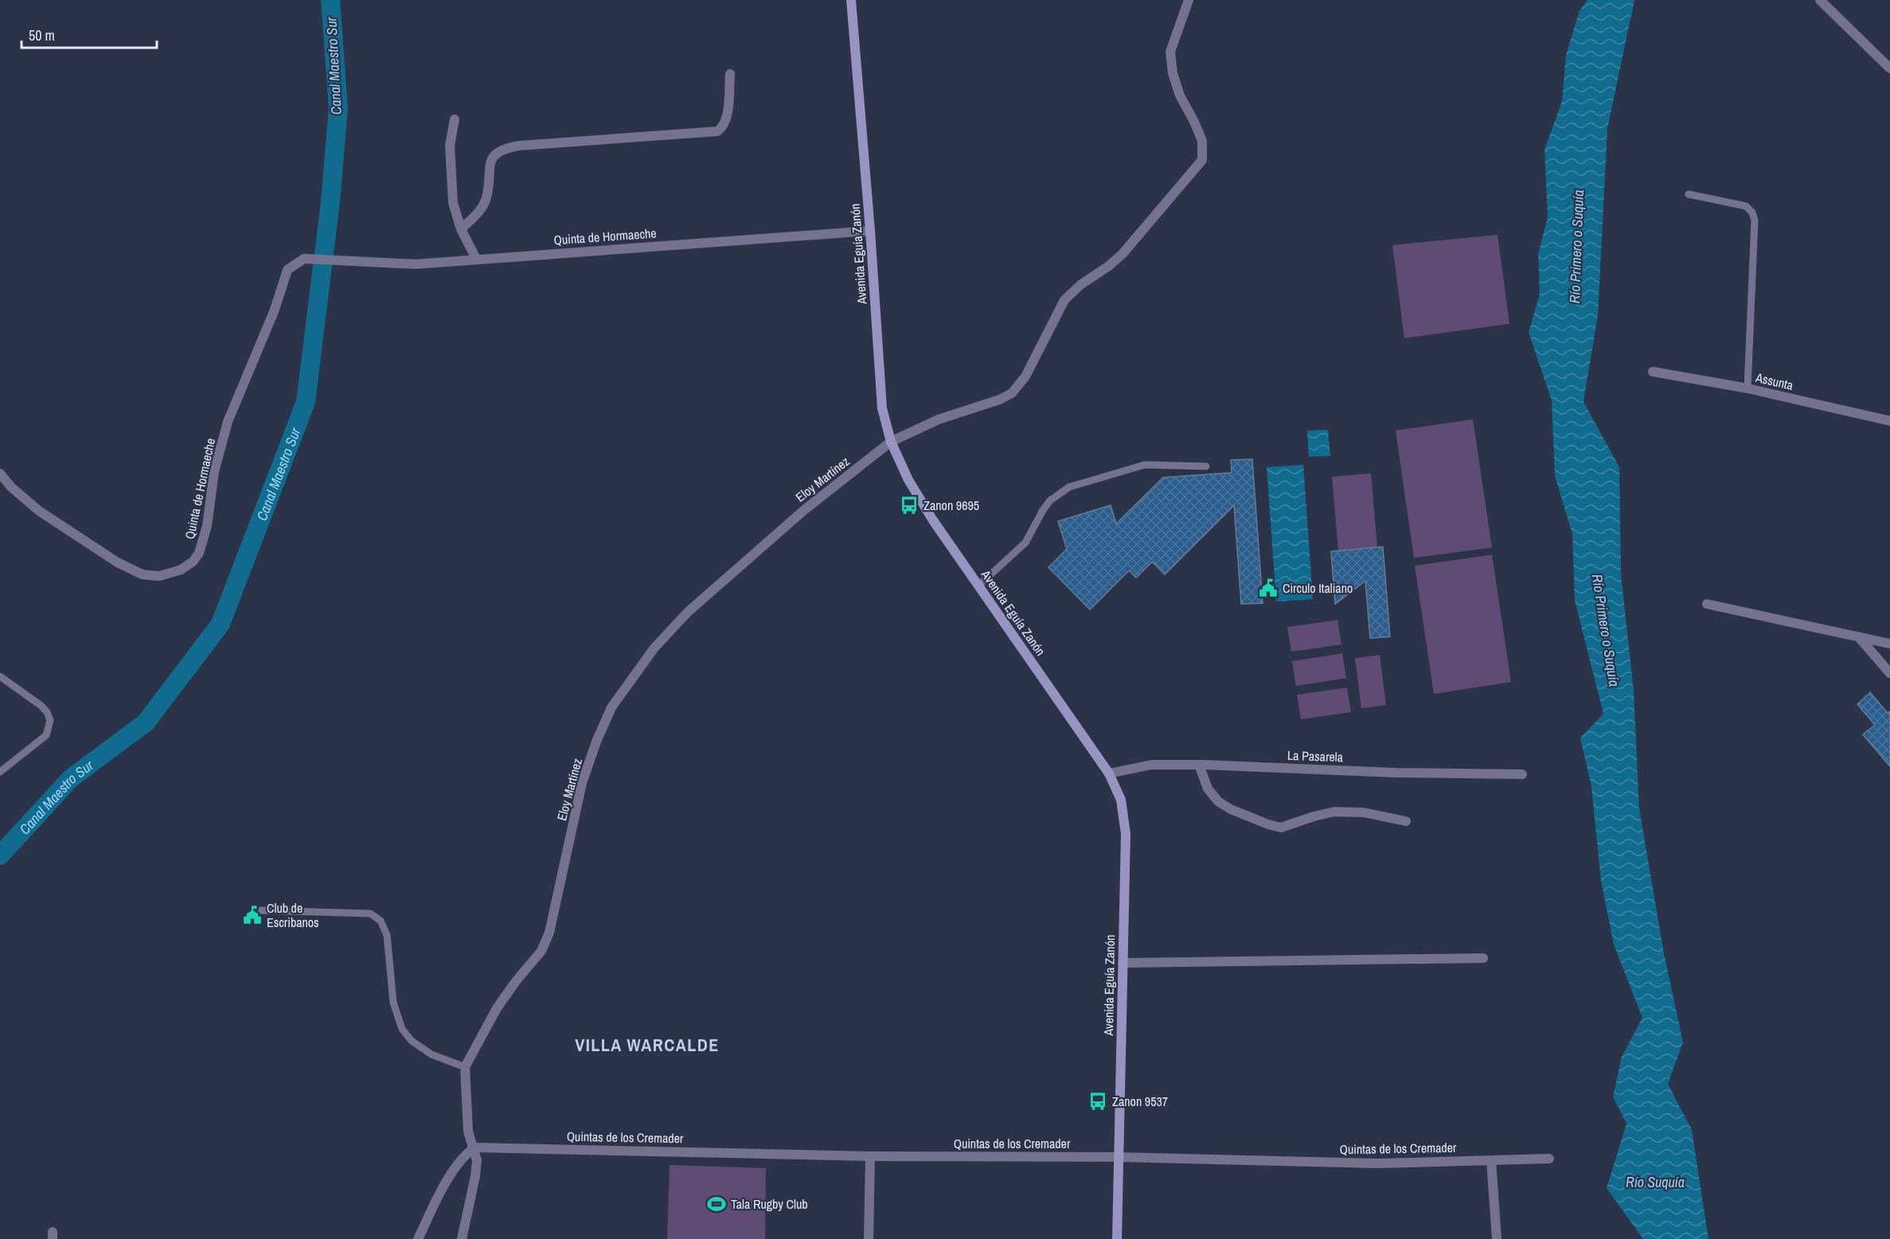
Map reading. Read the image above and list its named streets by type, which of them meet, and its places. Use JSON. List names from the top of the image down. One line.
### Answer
{"streets":{"main road":["Avenida Eguía Zanón"],"street":["Quinta de Hormaeche","Assunta","Eloy Martínez","La Pasarela","Quintas de los Cremader"]},"crossings":[["Quinta de Hormaeche","Avenida Eguía Zanón"],["Avenida Eguía Zanón","Eloy Martínez"],["Avenida Eguía Zanón","La Pasarela"],["Avenida Eguía Zanón","Quintas de los Cremader"]],"districts":["VILLA WARCALDE"],"water":["Canal Maestro Sur","Río Primero o Suquía","Río Suquía"],"places":{"bus stop":["Zanon 9695","Zanon 9537"],"public building":["Circulo Italiano","Club de Escribanos"],"sports":["Tala Rugby Club"]},"scale_bar":"50 m"}
